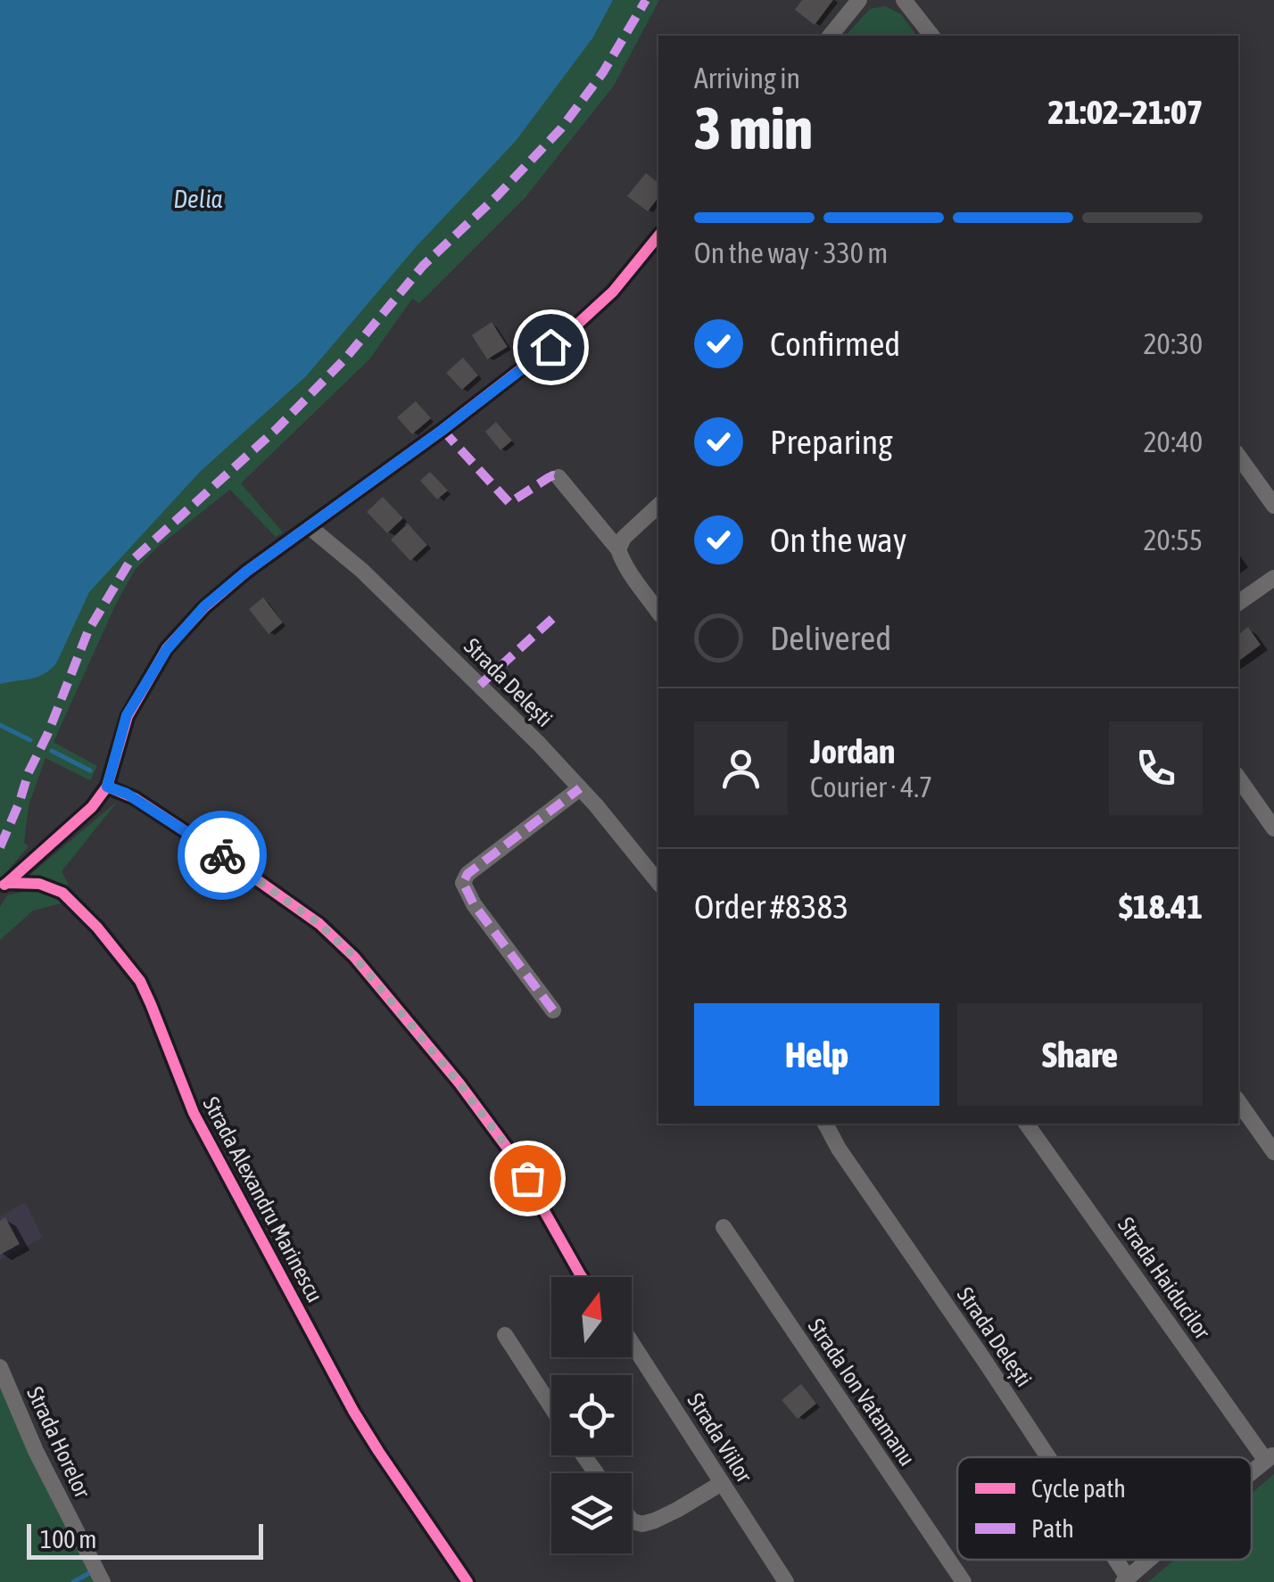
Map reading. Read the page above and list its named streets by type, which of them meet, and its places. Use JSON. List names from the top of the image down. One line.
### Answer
{"streets":{"street":["Strada Delești","Strada Alexandru Marinescu","Strada Haiducilor","Strada Ion Vatamanu","Strada Viilor","Strada Horelor"]},"water":["Delia"],"legend":["Cycle path","Path"],"scale_bar":"100 m","north":"top","page":{"heading":["3 min","Arriving in","21:02–21:07"],"panel":["Jordan","Courier · 4.7","Order #8383","$18.41"],"bar":"On the way · 330 m","list":[["Confirmed","20:30"],["Preparing","20:40"],["On the way","20:55"],"Delivered"],"buttons":["Help","Share"],"scale":"100 m"}}
